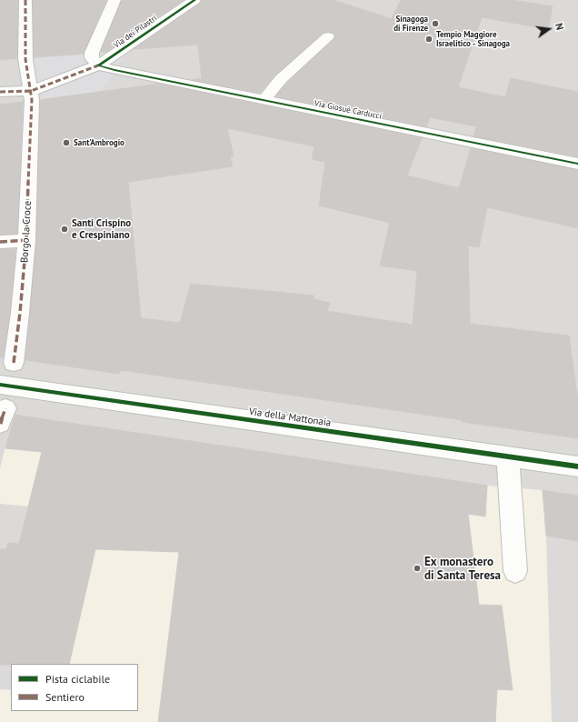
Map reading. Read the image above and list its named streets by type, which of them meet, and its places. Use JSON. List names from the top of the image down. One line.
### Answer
{"streets":{"street":["Via dei Pilastri","Via Giosuè Carducci","Borgo la Croce","Via della Mattonaia"]},"crossings":[["Via dei Pilastri","Via Giosuè Carducci"],["Via dei Pilastri","Borgo la Croce"]],"places":["Sinagoga di Firenze","Tempio Maggiore Israelitico - Sinagoga","Sant'Ambrogio","Santi Crispino e Crespiniano","Ex monastero di Santa Teresa"],"legend":["Pista ciclabile","Sentiero"],"north":"right"}
